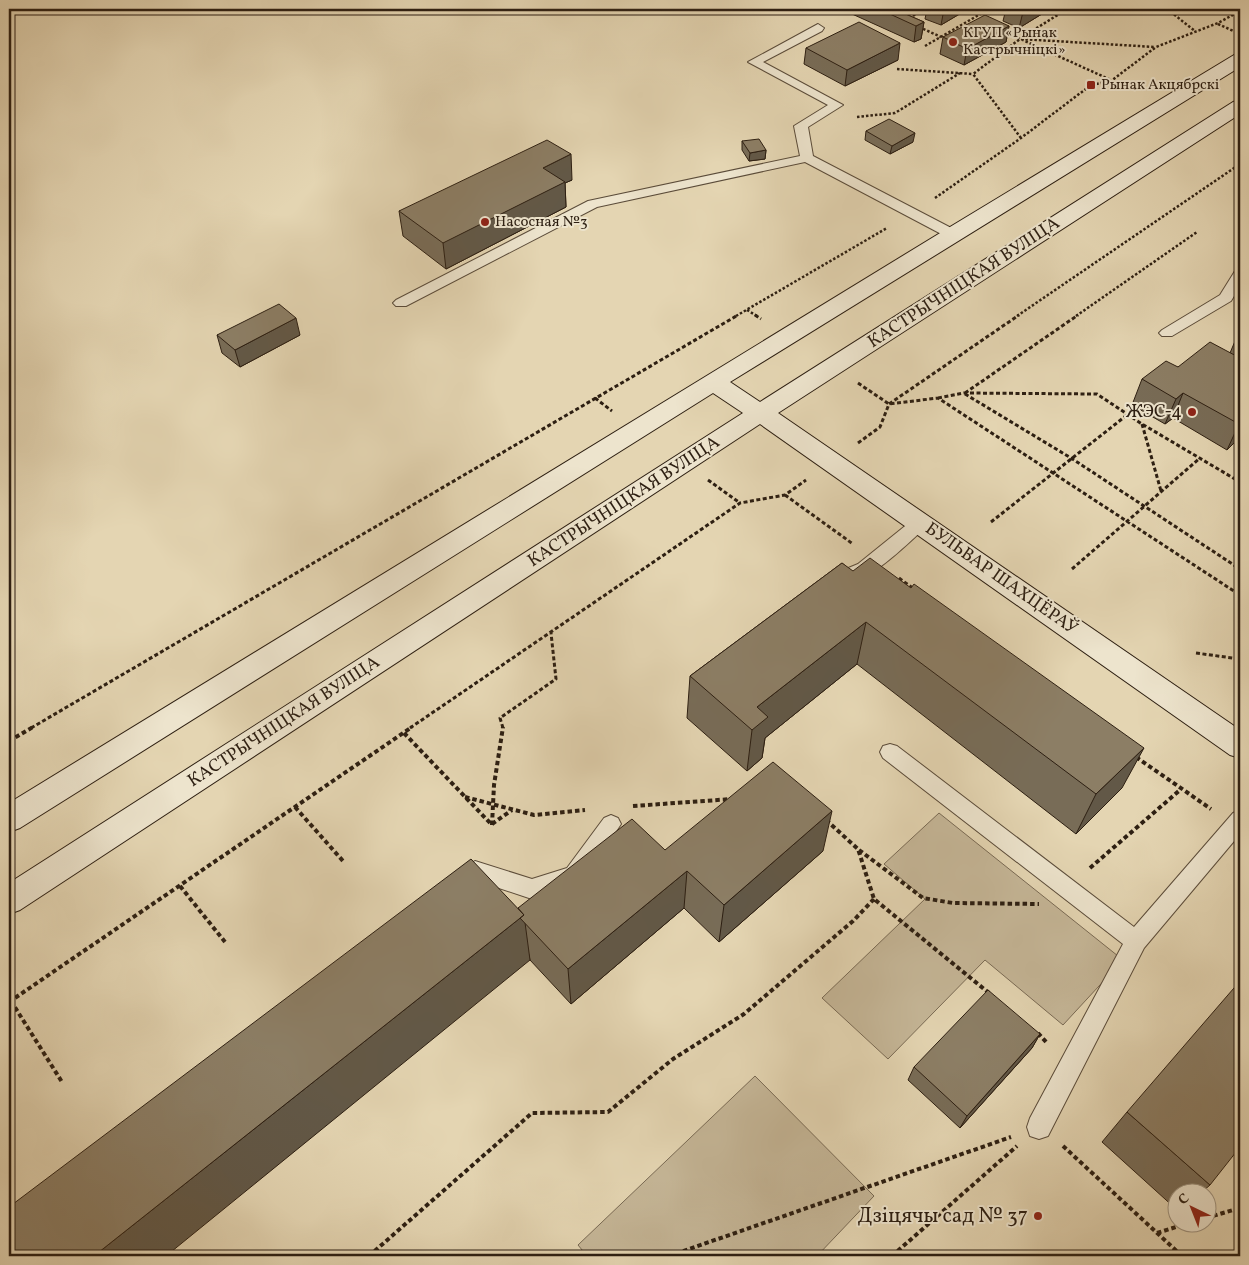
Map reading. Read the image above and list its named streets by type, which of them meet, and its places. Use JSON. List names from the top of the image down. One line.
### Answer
{"streets":{"main road":["КАСТРЫЧНІЦКАЯ ВУЛІЦА","БУЛЬВАР ШАХЦЁРАЎ"]},"crossings":[["КАСТРЫЧНІЦКАЯ ВУЛІЦА","БУЛЬВАР ШАХЦЁРАЎ"]],"places":{"other":["КГУП «Рынак Кастрычніцкі»","Насосная №3","ЖЭС-4","Дзіцячы сад № 37"],"transit":["Рынак Акцябрскі"]},"north":"top left"}
